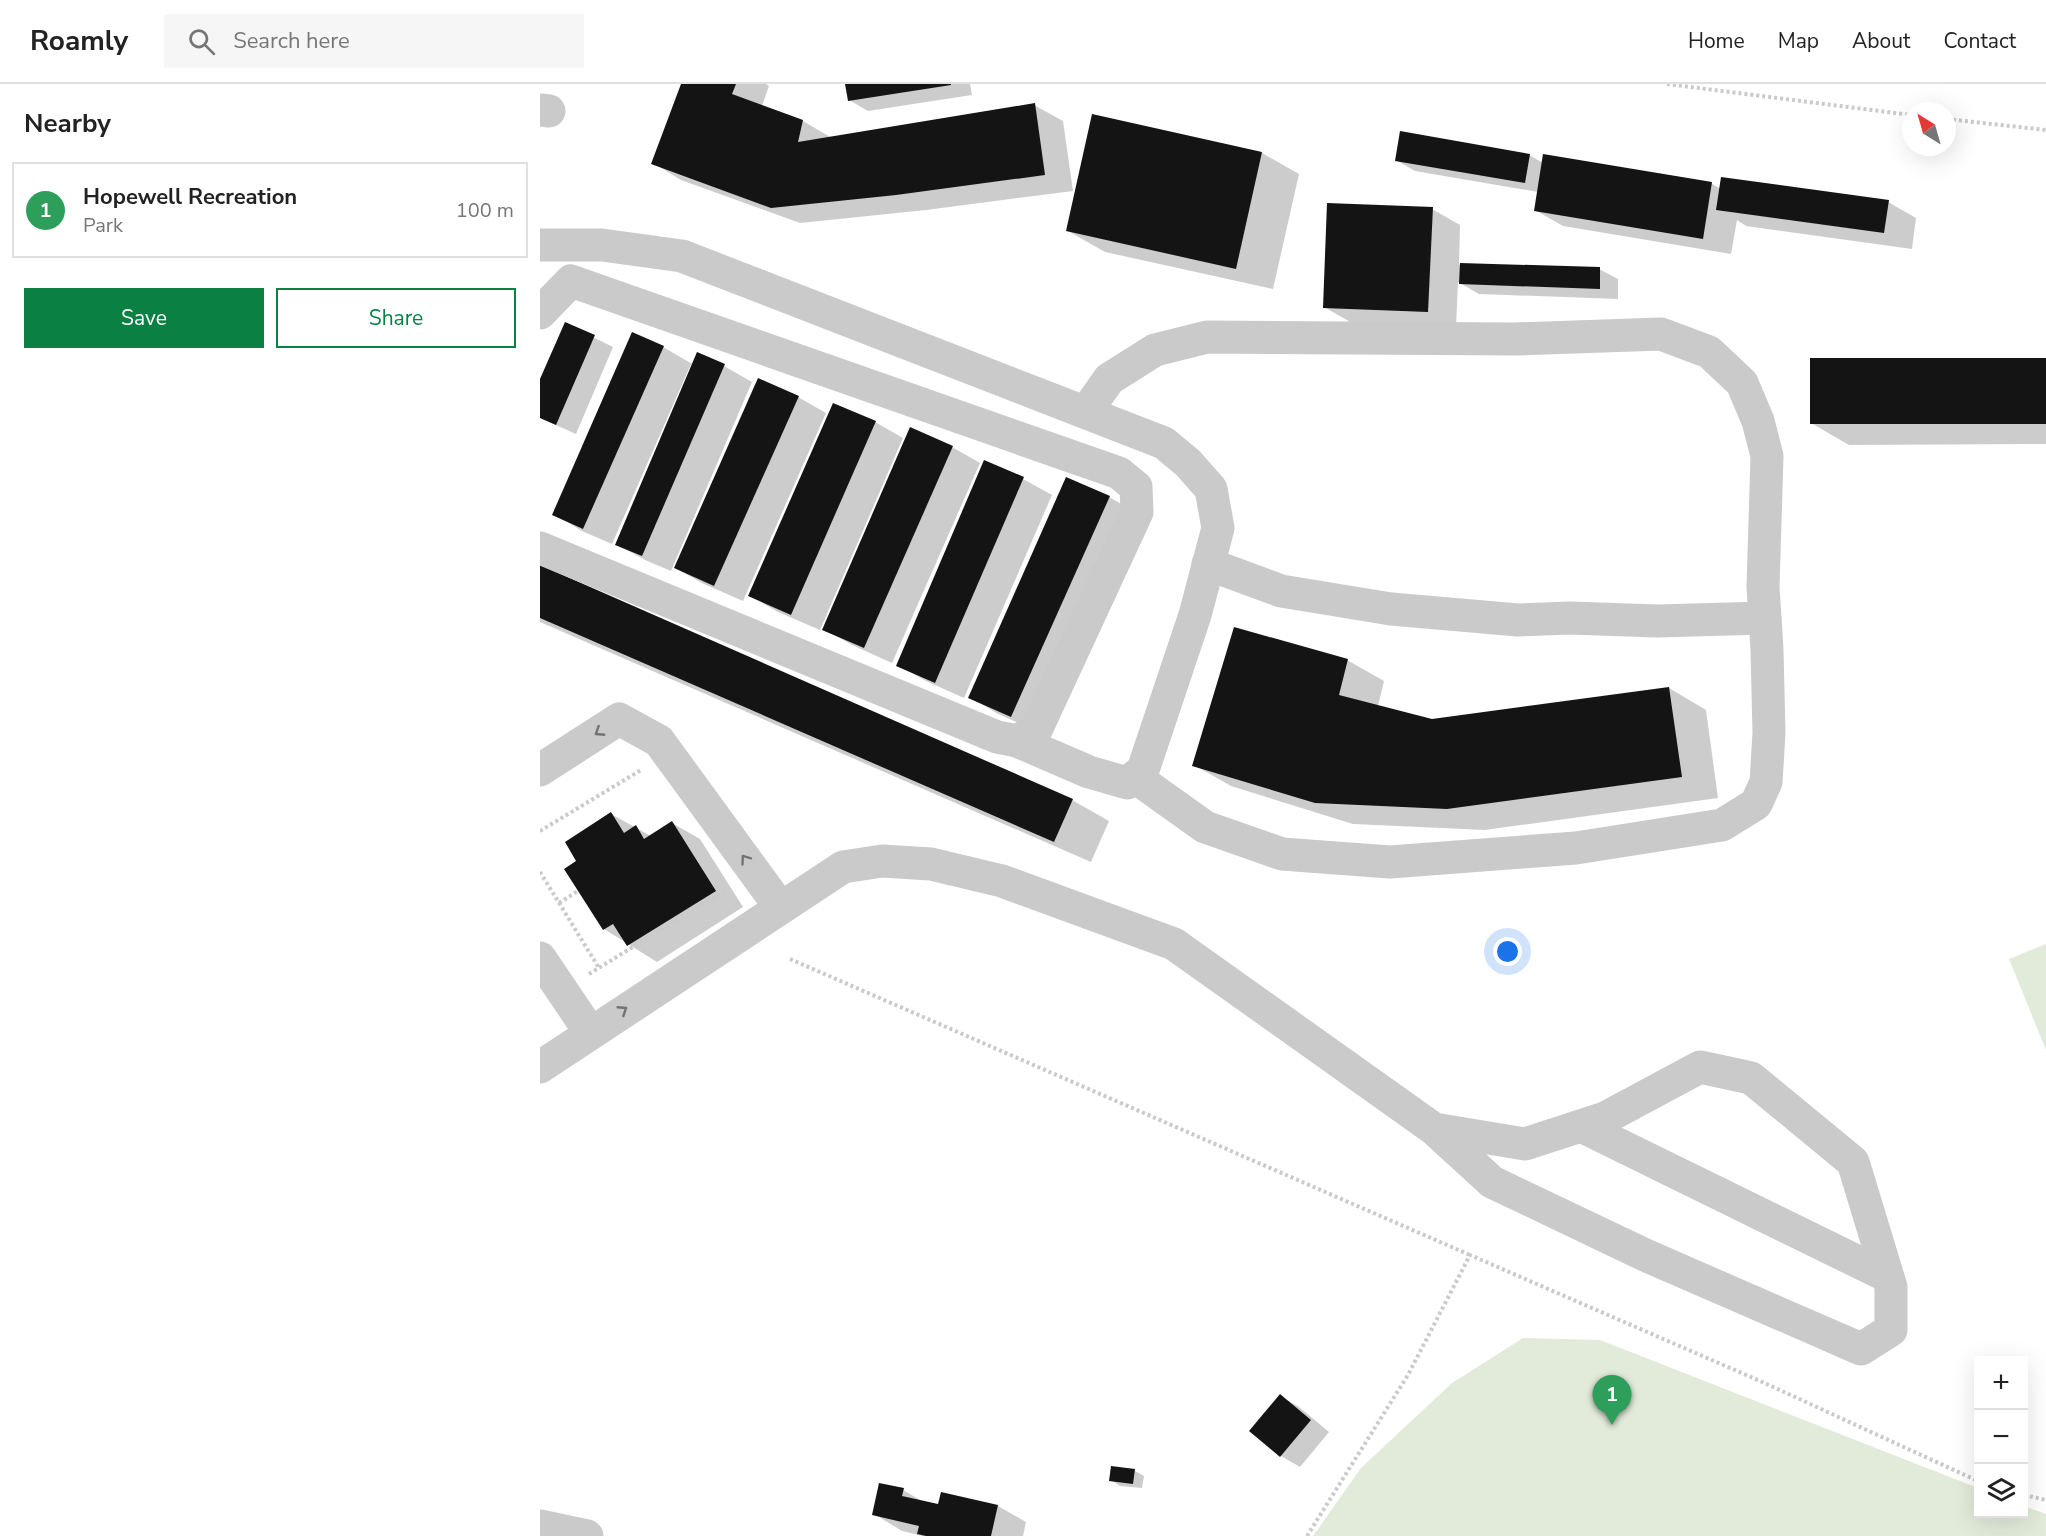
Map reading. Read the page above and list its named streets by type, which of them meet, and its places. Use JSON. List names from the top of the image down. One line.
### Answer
{"north":"top left","page":{"header":"Roamly","search":"Search here","nav":["Home","Map","About","Contact"],"heading":"Nearby","list":[{"mark":"1","name":"Hopewell Recreation","note":"Park","value":"100 m"}],"buttons":["Save","Share"],"map_buttons":["+","−"],"pins":"1"}}
